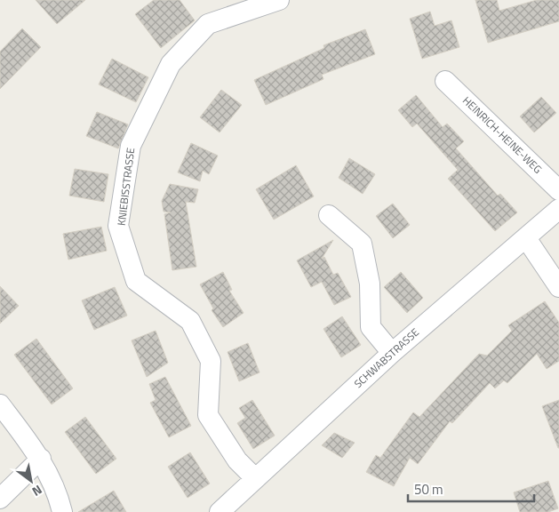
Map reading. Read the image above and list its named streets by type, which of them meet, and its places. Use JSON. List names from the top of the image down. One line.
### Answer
{"streets":{"street":["HEINRICH-HEINE-WEG","KNIEBISSTRASSE","SCHWABSTRASSE"]},"crossings":[["KNIEBISSTRASSE","SCHWABSTRASSE"]],"scale_bar":"50 m","north":"bottom right"}
